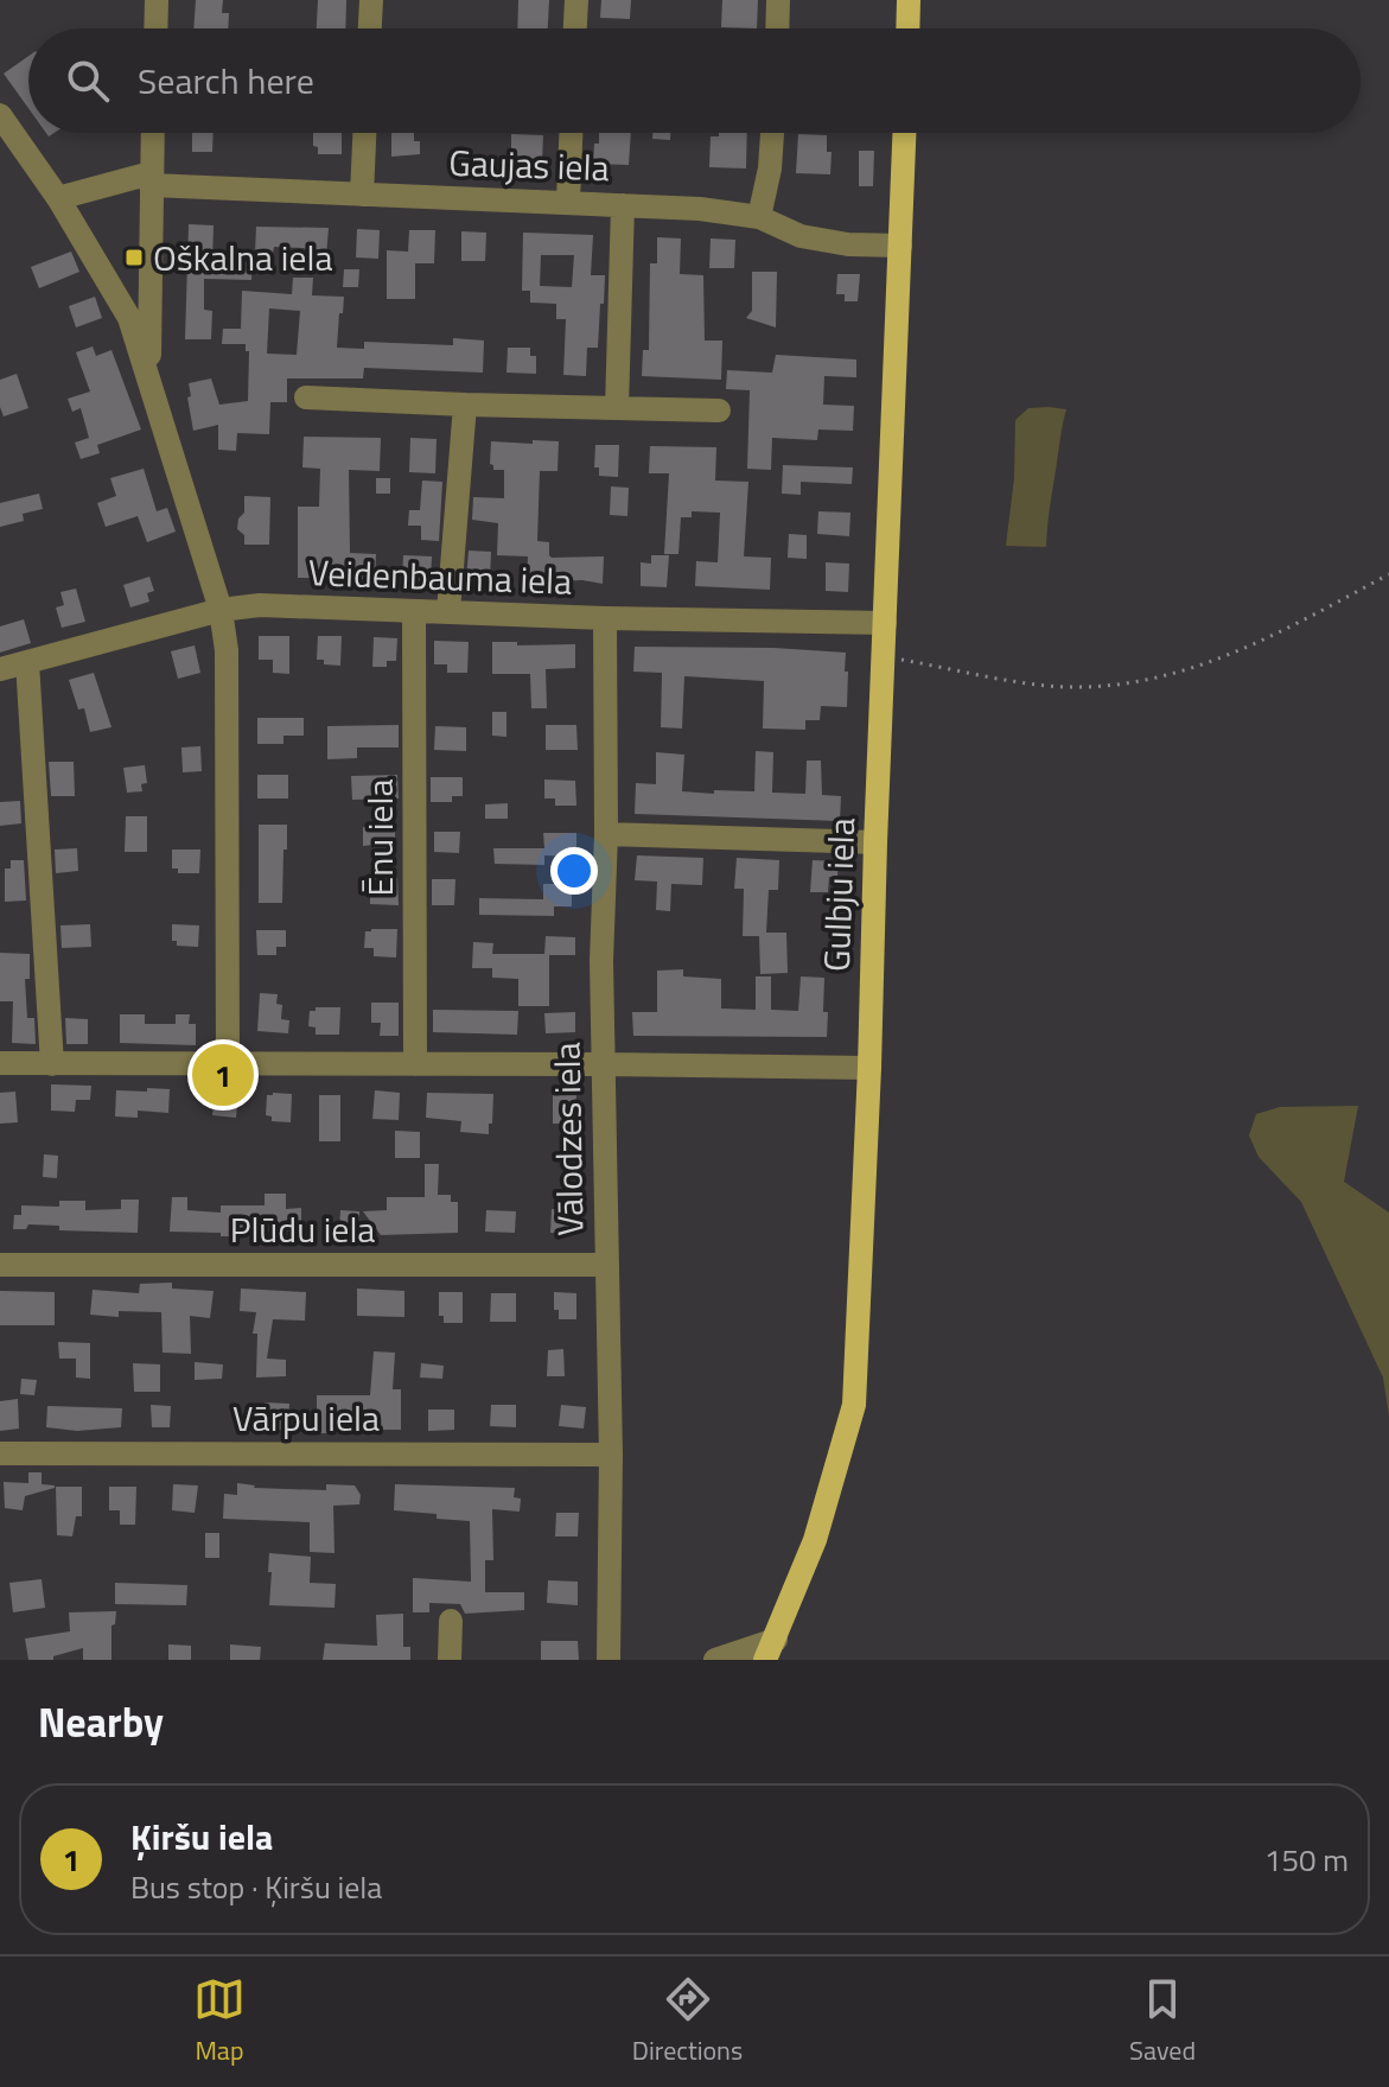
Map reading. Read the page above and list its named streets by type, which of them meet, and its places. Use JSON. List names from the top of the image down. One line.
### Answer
{"streets":{"main road":["Gulbju iela"],"street":["Gaujas iela","Veidenbauma iela","Ēnu iela","Vālodzes iela","Plūdu iela","Vārpu iela"]},"crossings":[["Gaujas iela","Gulbju iela"],["Veidenbauma iela","Ēnu iela"],["Veidenbauma iela","Gulbju iela"],["Veidenbauma iela","Vālodzes iela"],["Vālodzes iela","Plūdu iela"],["Vālodzes iela","Vārpu iela"]],"places":{"transit":["Oškalna iela"]},"page":{"search":"Search here","pins":"1","heading":"Nearby","list":[{"mark":"1","name":"Ķiršu iela","note":"Bus stop · Ķiršu iela","value":"150 m"}],"nav":["Map","Directions","Saved"]}}
